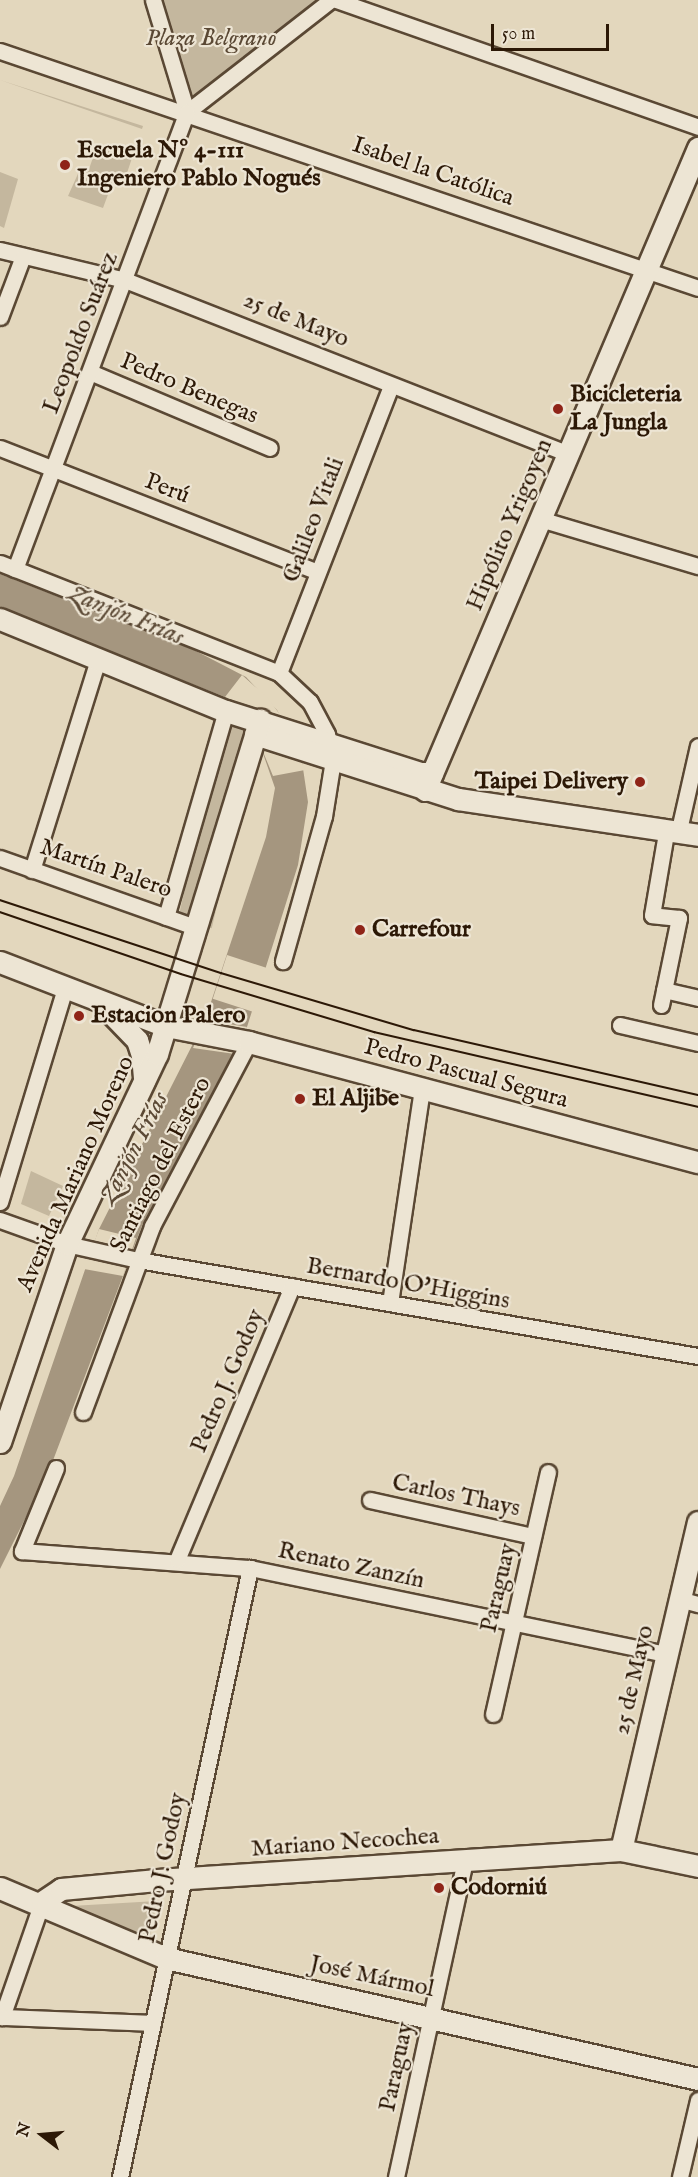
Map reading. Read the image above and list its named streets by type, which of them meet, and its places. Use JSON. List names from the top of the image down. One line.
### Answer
{"streets":{"street":["Isabel la Católica","25 de Mayo","Leopoldo Suárez","Pedro Benegas","Perú","Galileo Vitali","Hipólito Yrigoyen","Martín Palero","Pedro Pascual Segura","Santiago del Estero","Avenida Mariano Moreno","Bernardo O'Higgins","Pedro J. Godoy","Carlos Thays","Renato Zanzín","Paraguay","Mariano Necochea","José Mármol"]},"crossings":[["Isabel la Católica","Leopoldo Suárez"],["Isabel la Católica","Hipólito Yrigoyen"],["25 de Mayo","Leopoldo Suárez"],["25 de Mayo","Galileo Vitali"],["25 de Mayo","Hipólito Yrigoyen"],["25 de Mayo","Renato Zanzín"],["25 de Mayo","Mariano Necochea"],["Leopoldo Suárez","Pedro Benegas"],["Leopoldo Suárez","Perú"],["Perú","Galileo Vitali"],["Martín Palero","Avenida Mariano Moreno"],["Pedro Pascual Segura","Santiago del Estero"],["Santiago del Estero","Bernardo O'Higgins"],["Avenida Mariano Moreno","Bernardo O'Higgins"],["Bernardo O'Higgins","Pedro J. Godoy"],["Pedro J. Godoy","Renato Zanzín"],["Pedro J. Godoy","Mariano Necochea"],["Pedro J. Godoy","José Mármol"],["Carlos Thays","Paraguay"],["Renato Zanzín","Paraguay"],["Paraguay","Mariano Necochea"],["Paraguay","José Mármol"],["Mariano Necochea","José Mármol"]],"water":["Zanjón Frías"],"parks":["Plaza Belgrano"],"places":["Escuela Nº 4-111 Ingeniero Pablo Nogués","Bicicleteria La Jungla","Taipei Delivery","Carrefour","Estacion Palero","El Aljibe","Codorniú"],"scale_bar":"50 m","north":"left"}
